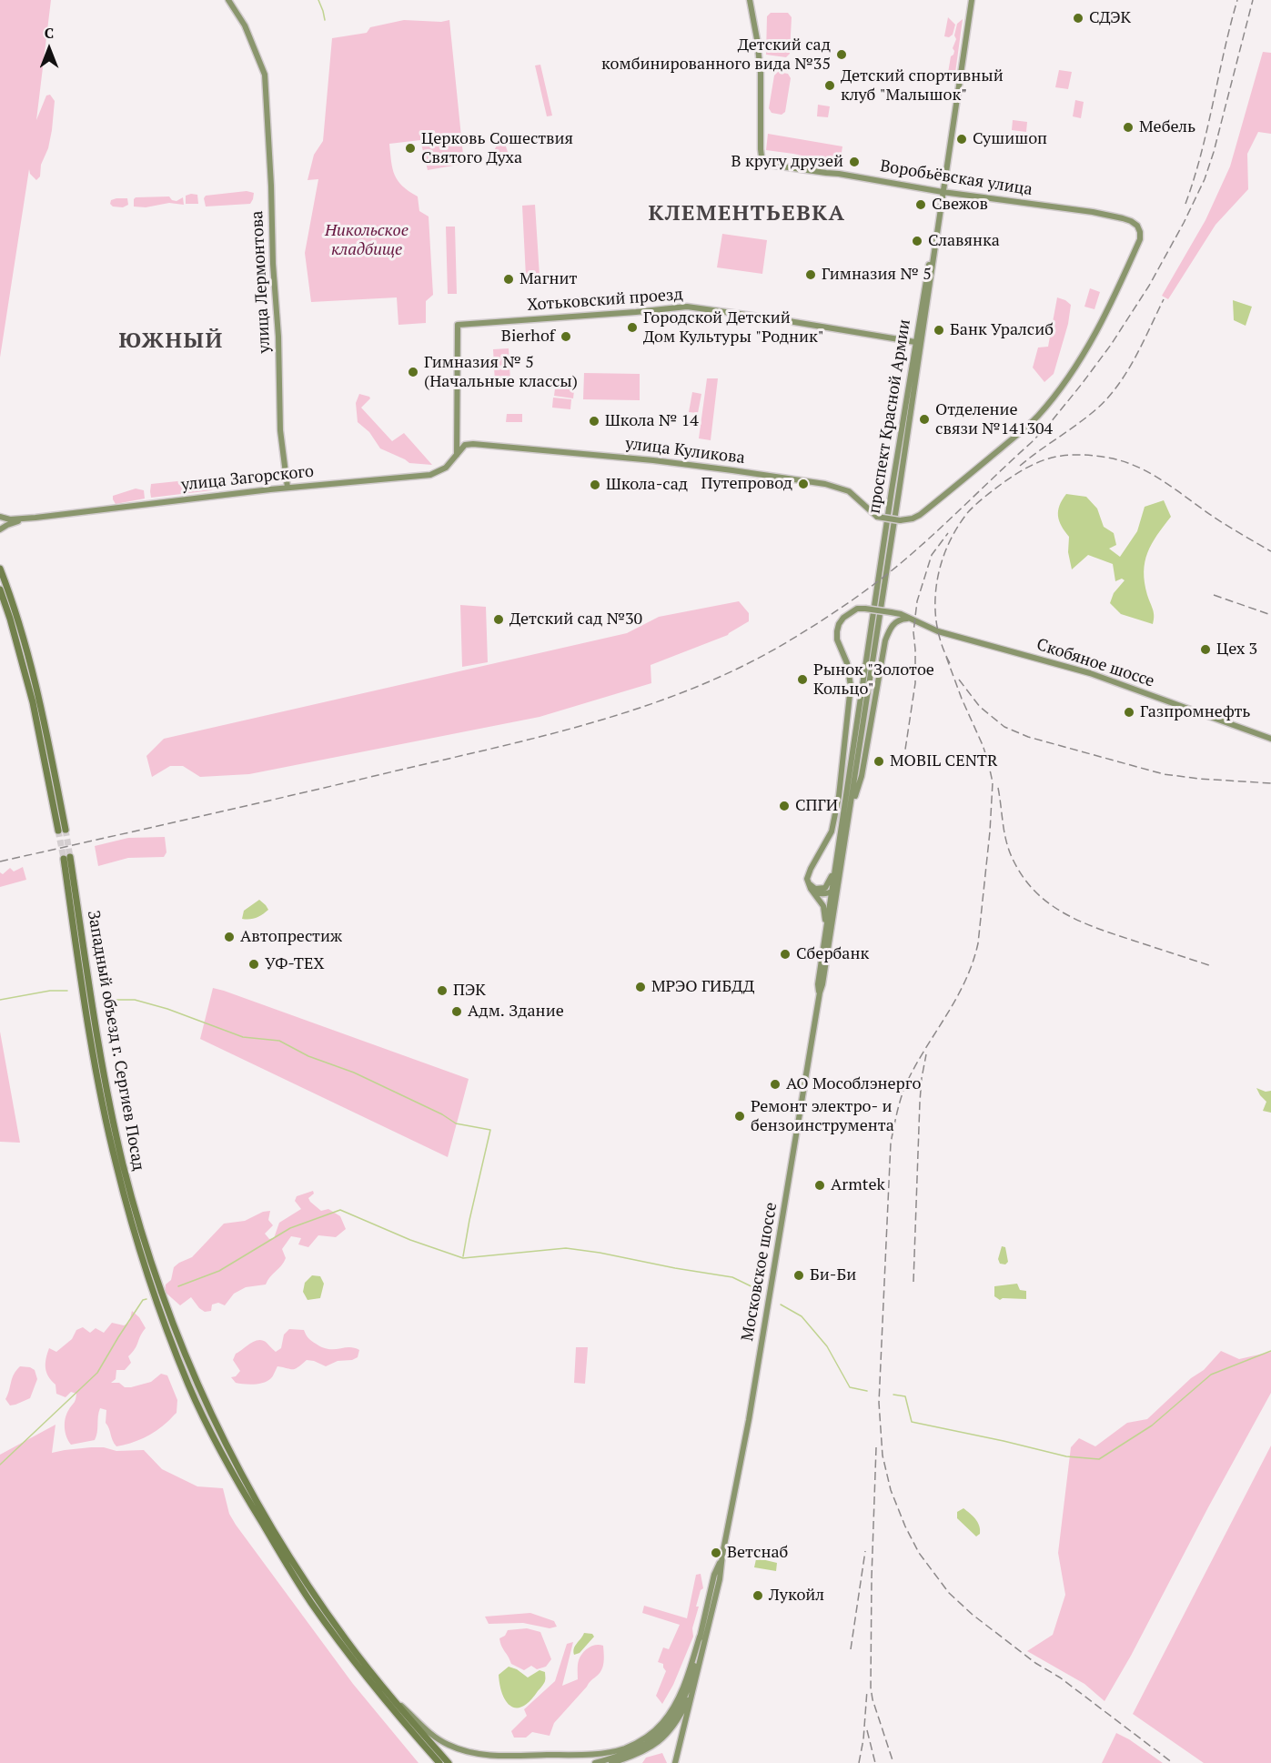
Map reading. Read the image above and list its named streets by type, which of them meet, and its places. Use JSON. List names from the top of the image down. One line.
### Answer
{"streets":{"main road":["Воробьёвская улица","улица Лермонтова","Хотьковский проезд","проспект Красной Армии","улица Куликова","улица Загорского","Скобяное шоссе","Западный объезд г. Сергиев Посад","Московское шоссе"]},"crossings":[["Воробьёвская улица","проспект Красной Армии"],["Воробьёвская улица","улица Куликова"],["улица Лермонтова","улица Загорского"],["Хотьковский проезд","проспект Красной Армии"],["Хотьковский проезд","улица Куликова"],["Хотьковский проезд","улица Загорского"],["проспект Красной Армии","Московское шоссе"],["улица Куликова","улица Загорского"],["Скобяное шоссе","Московское шоссе"]],"districts":["КЛЕМЕНТЬЕВКА","ЮЖНЫЙ"],"parks":["Никольское кладбище"],"places":["СДЭК","Детский сад комбинированного вида №35","Детский спортивный клуб \"Малышок\"","Мебель","Сушишоп","Церковь Сошествия Святого Духа","В кругу друзей","Свежов","Славянка","Гимназия № 5","Магнит","Городской Детский Дом Культуры \"Родник\"","Банк Уралсиб","Bierhof","Гимназия № 5 (Начальные классы)","Отделение связи №141304","Школа № 14","Путепровод","Школа-сад","Детский сад №30","Цех 3","Рынок \"Золотое Кольцо\"","Газпромнефть","MOBIL CENTR","СПГИ","Автопрестиж","Сбербанк","УФ-ТЕХ","МРЭО ГИБДД","ПЭК","Адм. Здание","АО Мособлэнерго","Ремонт электро- и бензоинструмента","Armtek","Би-Би","Ветснаб","Лукойл"],"north":"top"}
